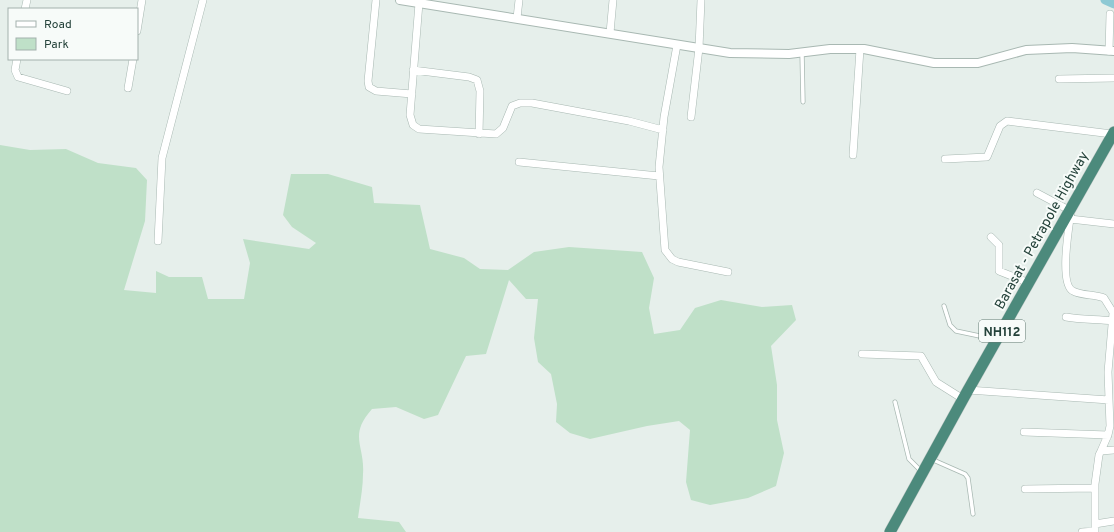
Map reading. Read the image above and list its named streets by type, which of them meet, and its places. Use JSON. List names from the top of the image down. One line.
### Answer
{"streets":{"highway":["Barasat - Petrapole Highway","NH112"]},"legend":["Road","Park"]}
